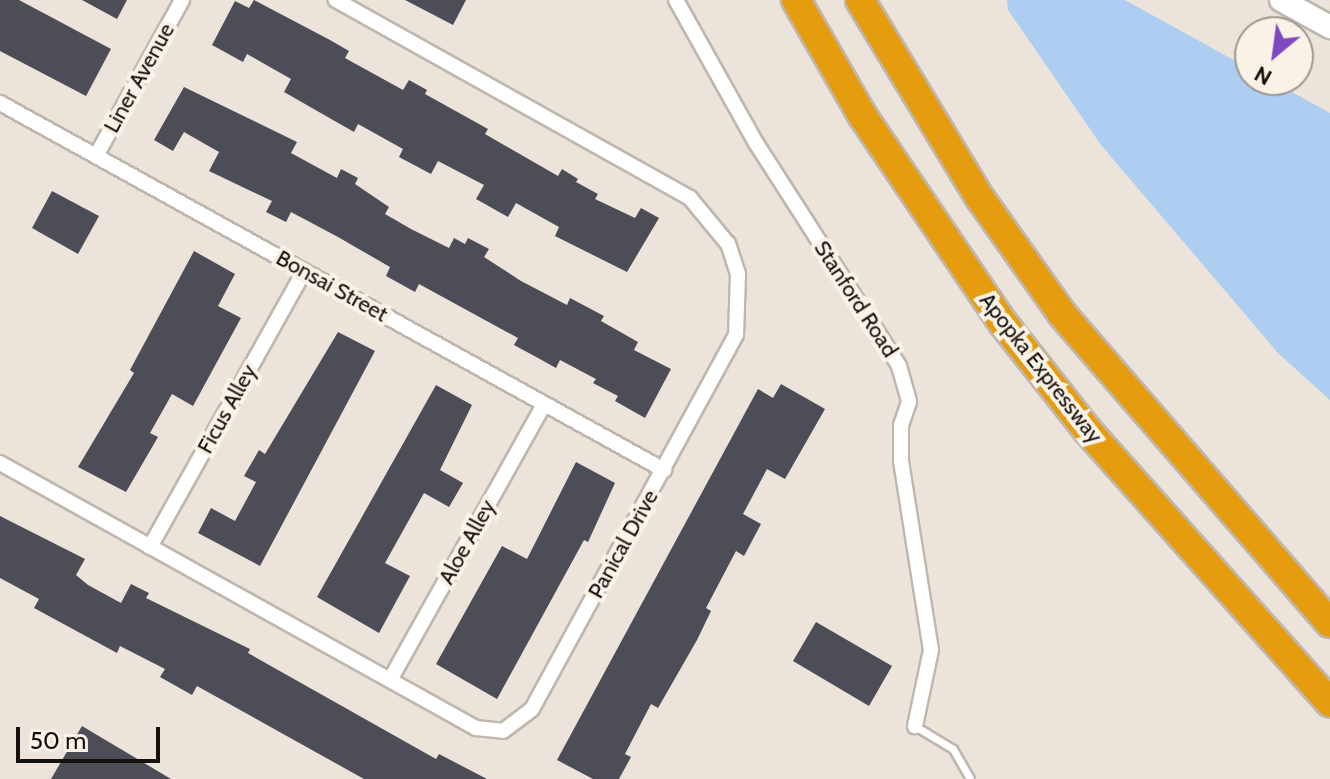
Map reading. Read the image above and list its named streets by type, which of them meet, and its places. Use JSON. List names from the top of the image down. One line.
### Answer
{"streets":{"highway":["Apopka Expressway"],"street":["Liner Avenue","Bonsai Street","Stanford Road","Ficus Alley","Aloe Alley","Panical Drive"]},"crossings":[["Liner Avenue","Bonsai Street"],["Bonsai Street","Ficus Alley"],["Bonsai Street","Aloe Alley"],["Bonsai Street","Panical Drive"],["Ficus Alley","Panical Drive"],["Aloe Alley","Panical Drive"]],"scale_bar":"50 m","north":"bottom left"}
